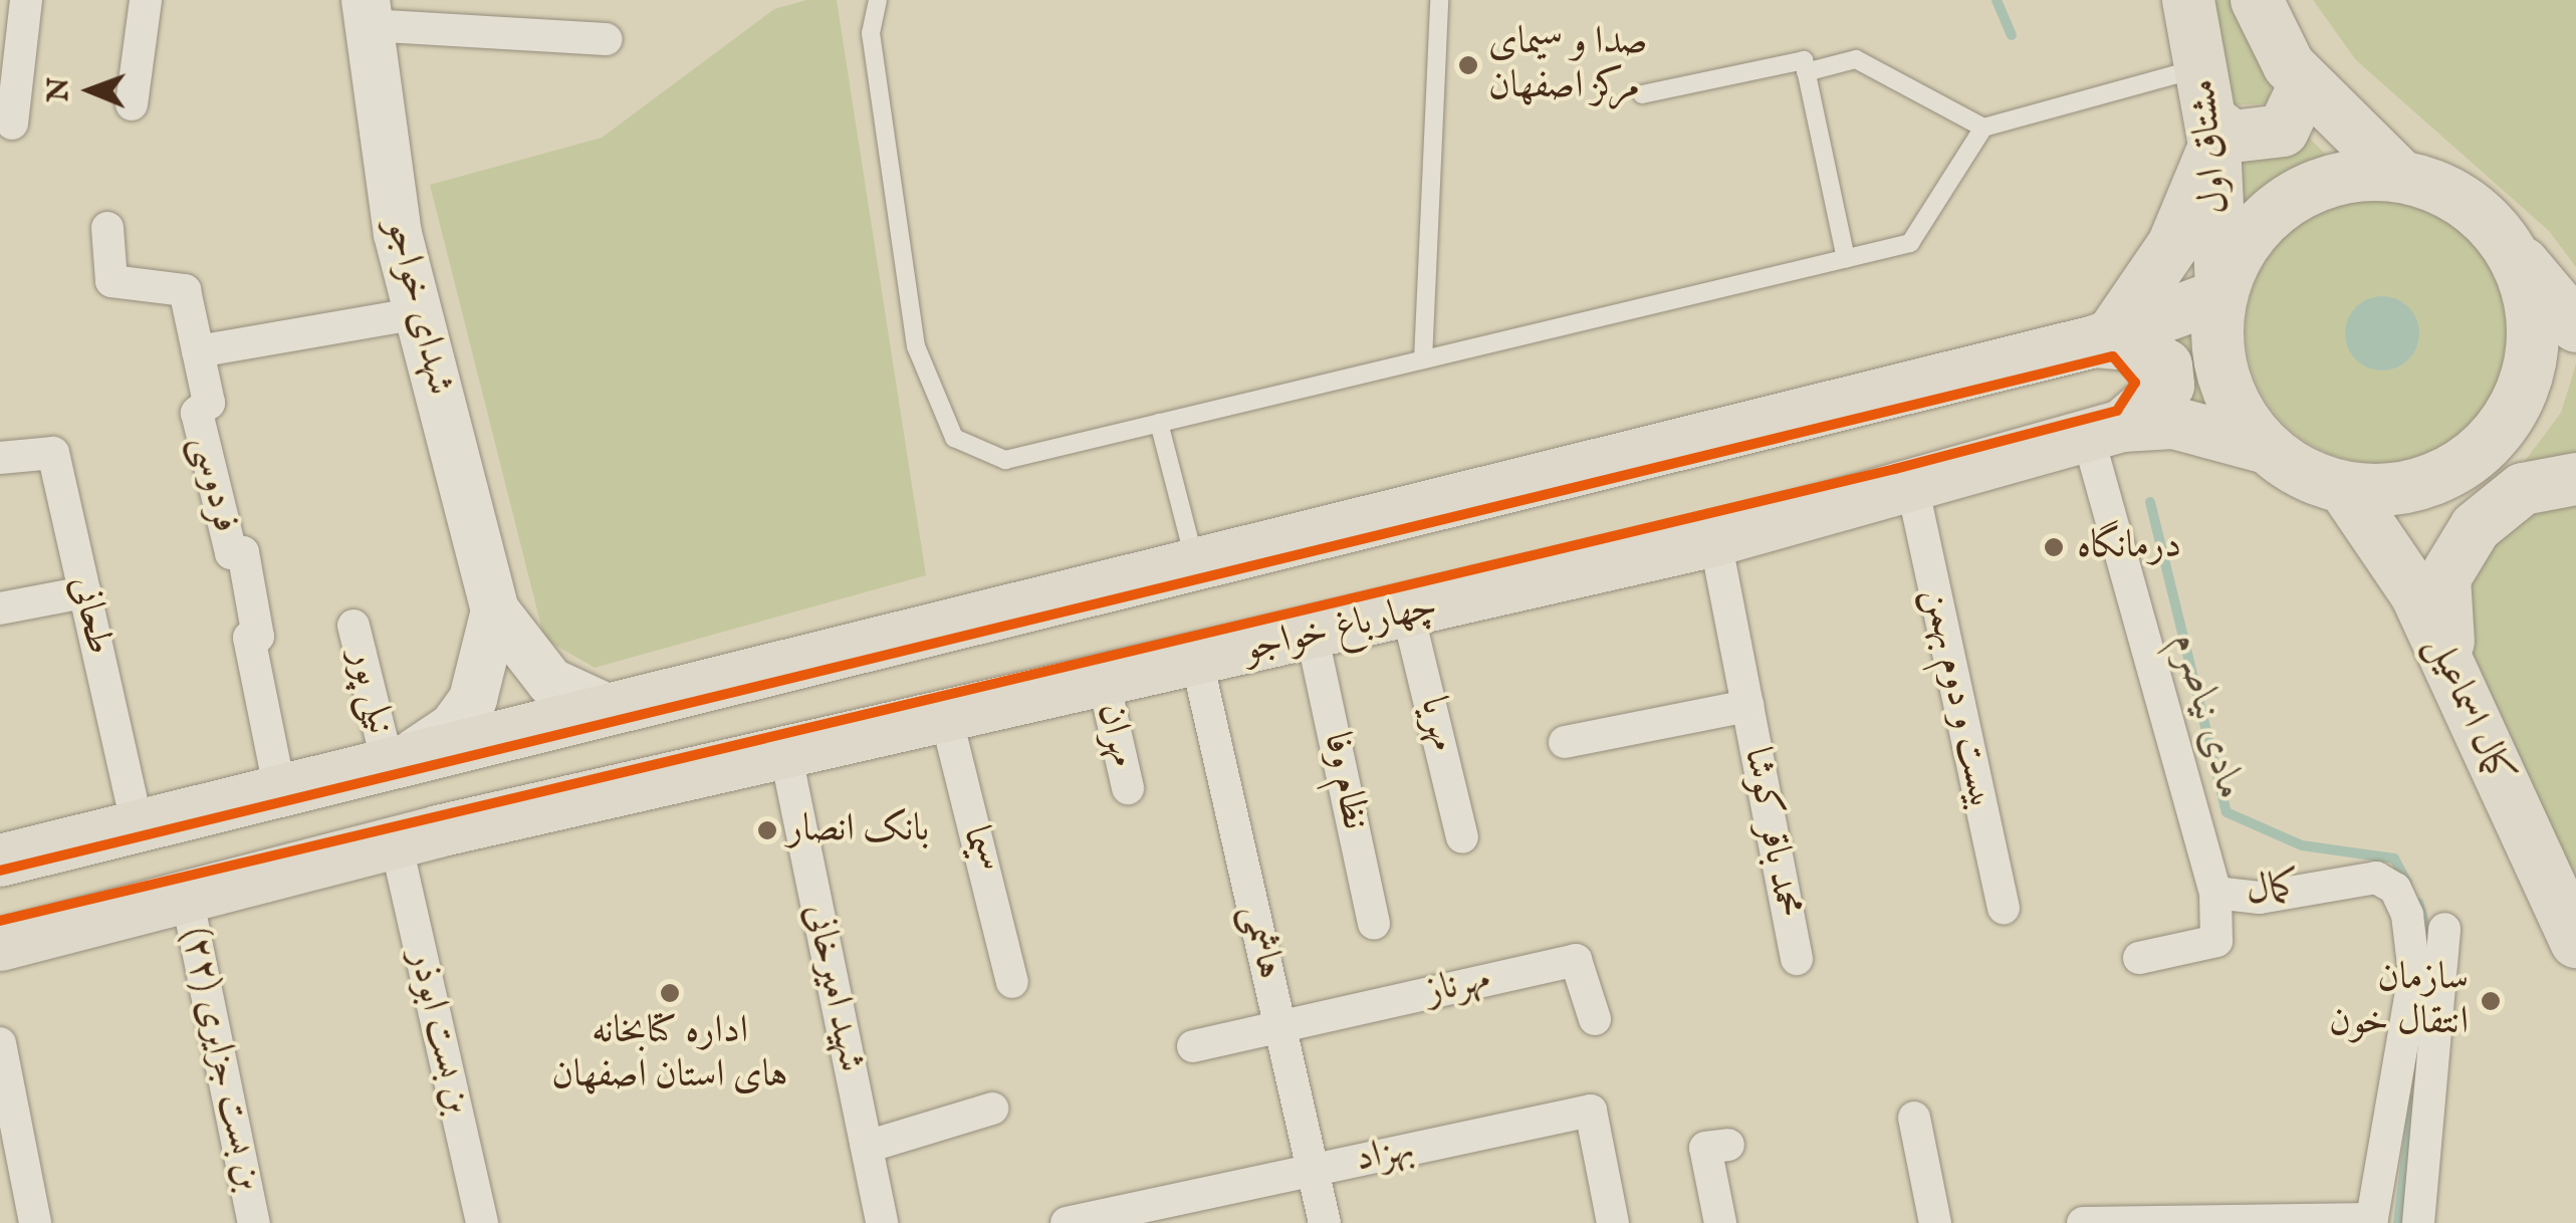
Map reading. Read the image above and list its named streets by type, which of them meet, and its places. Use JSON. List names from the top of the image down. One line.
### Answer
{"streets":{"main road":["مشتاق اول","شهدای خواجو","چهارباغ خواجو","کمال اسماعیل"],"street":["فردوسی","طحانی","نیلی پور","بیست و دوم بهمن","مهریا","مهران","نظام وفا","محمد باقر کوشا","سیما","کمال","هاشمی","مهرناز","شهید امیرخانی","بن بست ابوذر","بن بست جزایری (۲۲)","بهزاد"]},"crossings":[["مشتاق اول","چهارباغ خواجو"],["مشتاق اول","کمال اسماعیل"],["چهارباغ خواجو","بیست و دوم بهمن"],["چهارباغ خواجو","کمال اسماعیل"],["چهارباغ خواجو","مهریا"],["چهارباغ خواجو","مهران"],["چهارباغ خواجو","نظام وفا"],["چهارباغ خواجو","محمد باقر کوشا"],["چهارباغ خواجو","سیما"],["چهارباغ خواجو","کمال"],["چهارباغ خواجو","هاشمی"],["چهارباغ خواجو","شهید امیرخانی"],["چهارباغ خواجو","بن بست ابوذر"],["چهارباغ خواجو","بن بست جزایری (۲۲)"],["هاشمی","مهرناز"],["هاشمی","بهزاد"]],"water":["مادی نیاصرم"],"places":["صدا و سیمای مرکز اصفهان","درمانگاه","بانک انصار","اداره کتابخانه های استان اصفهان","سازمان انتقال خون"],"north":"left"}
